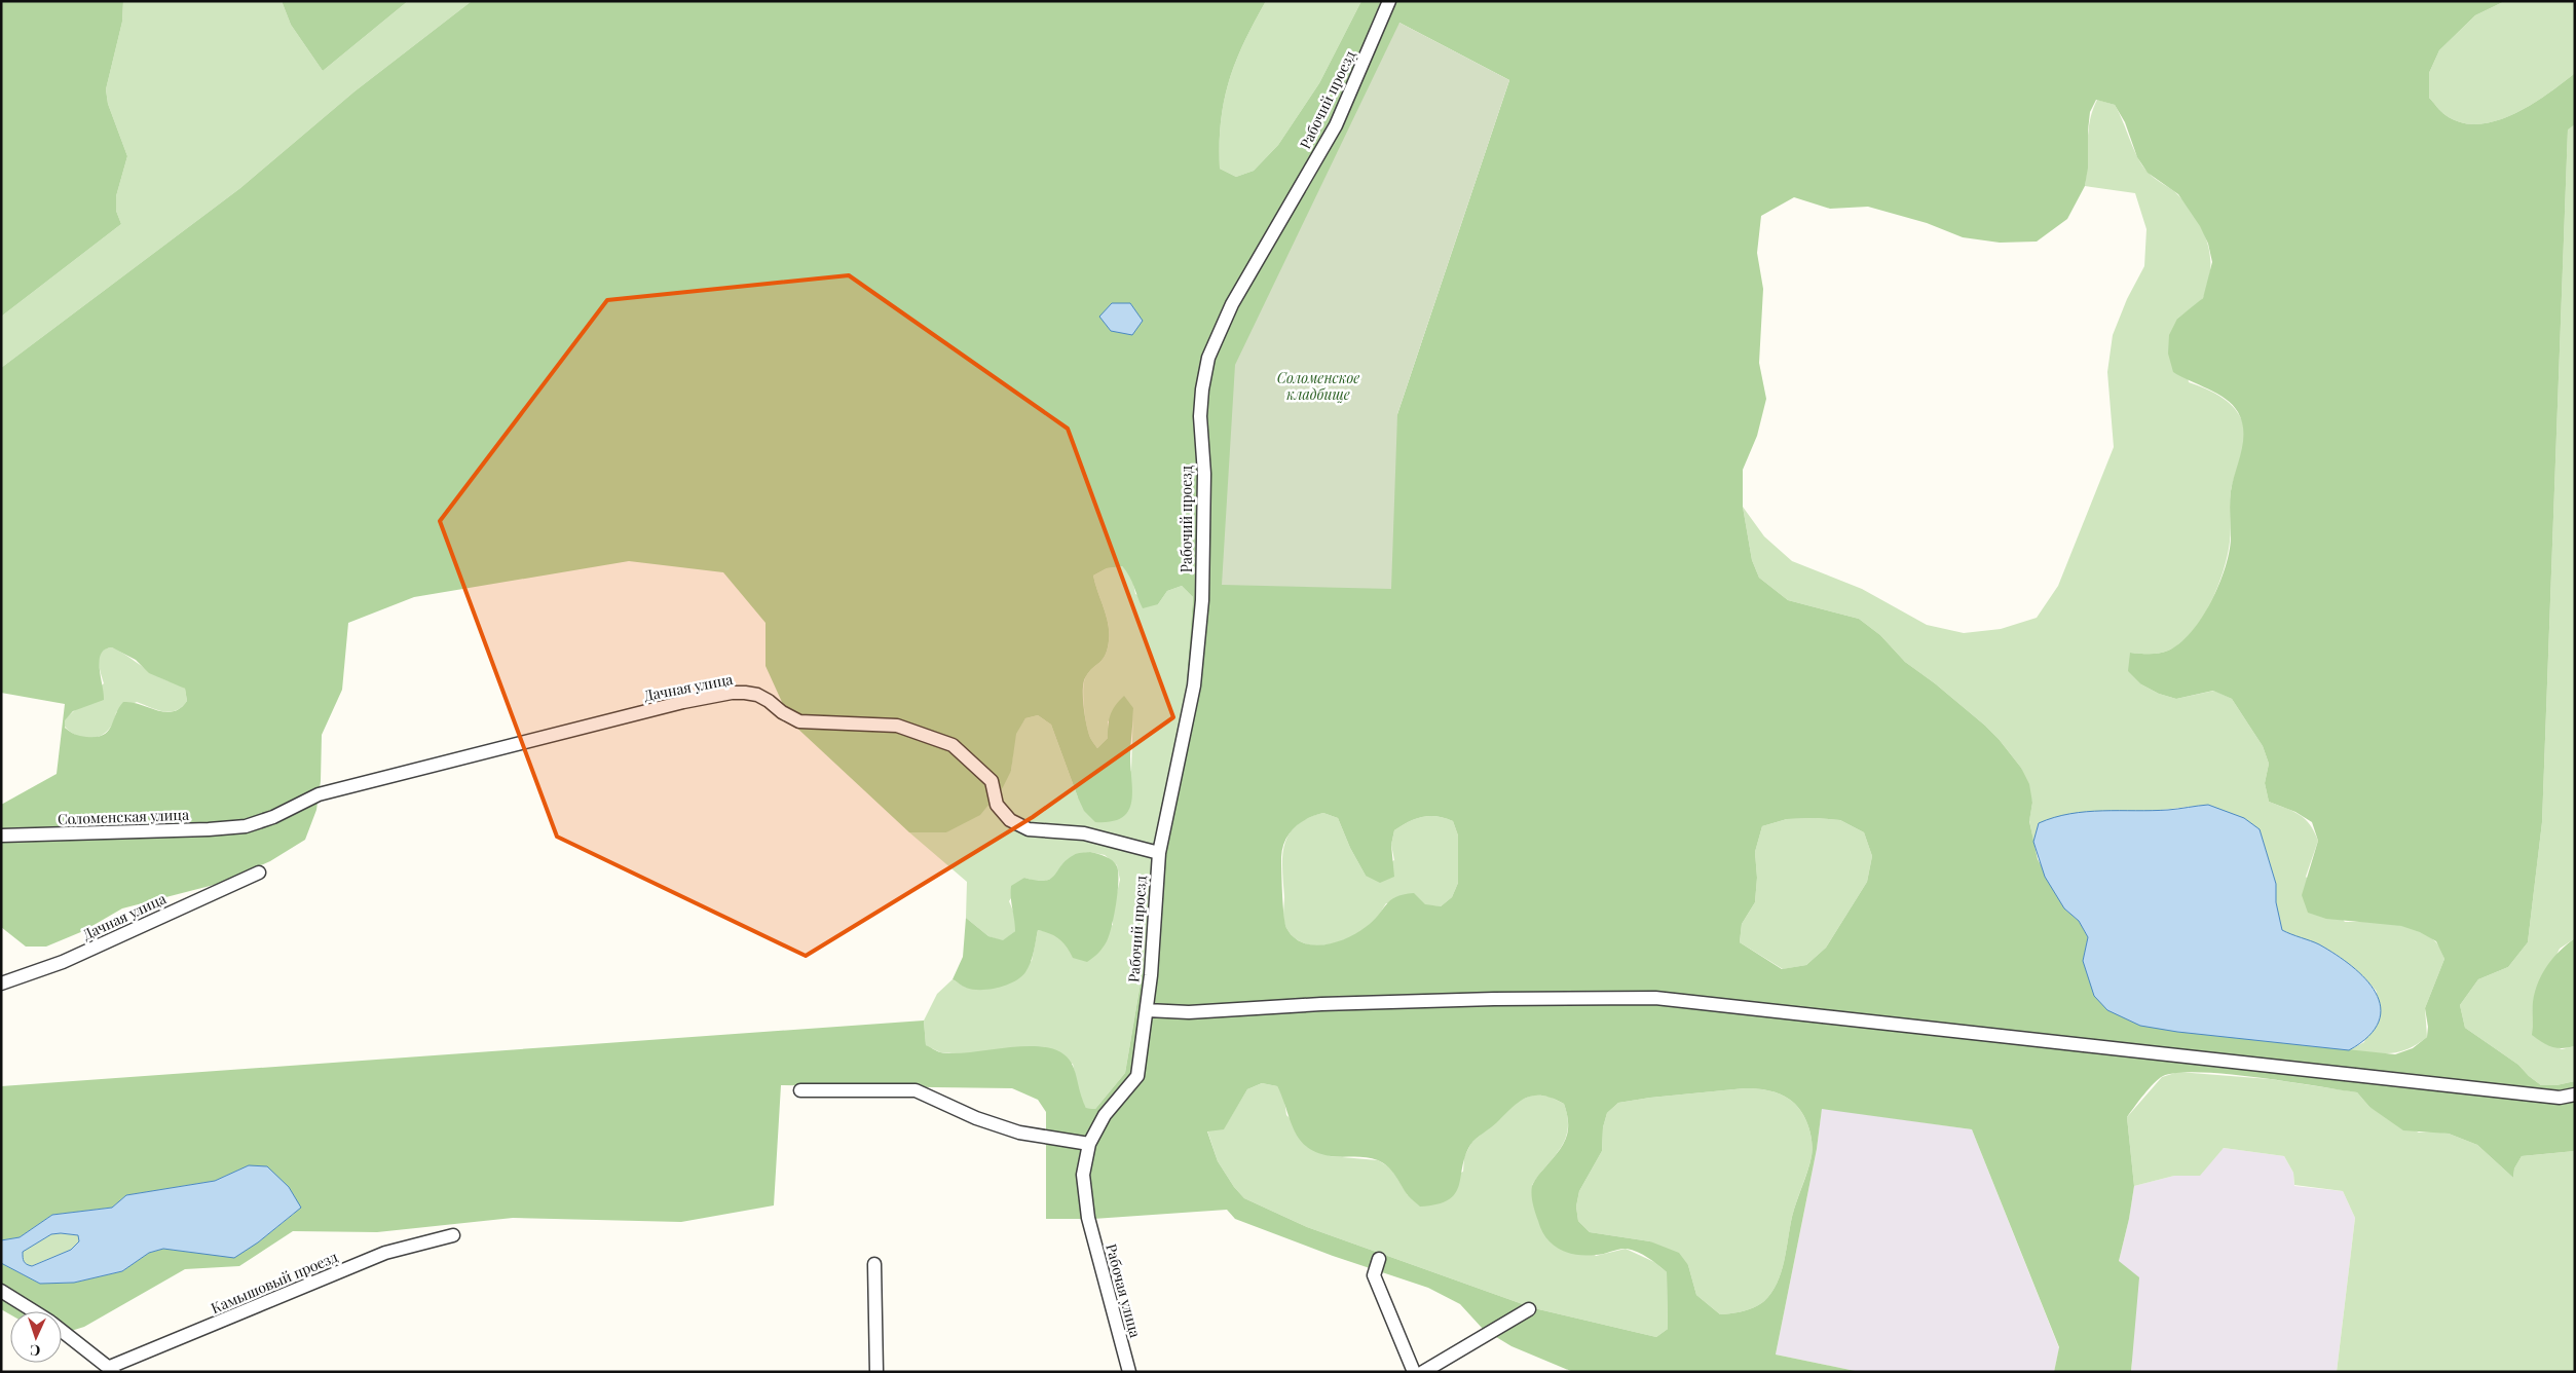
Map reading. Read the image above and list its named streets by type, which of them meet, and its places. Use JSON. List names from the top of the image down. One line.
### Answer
{"streets":{"street":["Рабочий проезд","Дачная улица","Соломенская улица","Камышовый проезд","Рабочая улица"]},"crossings":[["Рабочий проезд","Дачная улица"],["Рабочий проезд","Рабочая улица"],["Дачная улица","Соломенская улица"]],"parks":["Соломенское кладбище"],"north":"bottom"}
